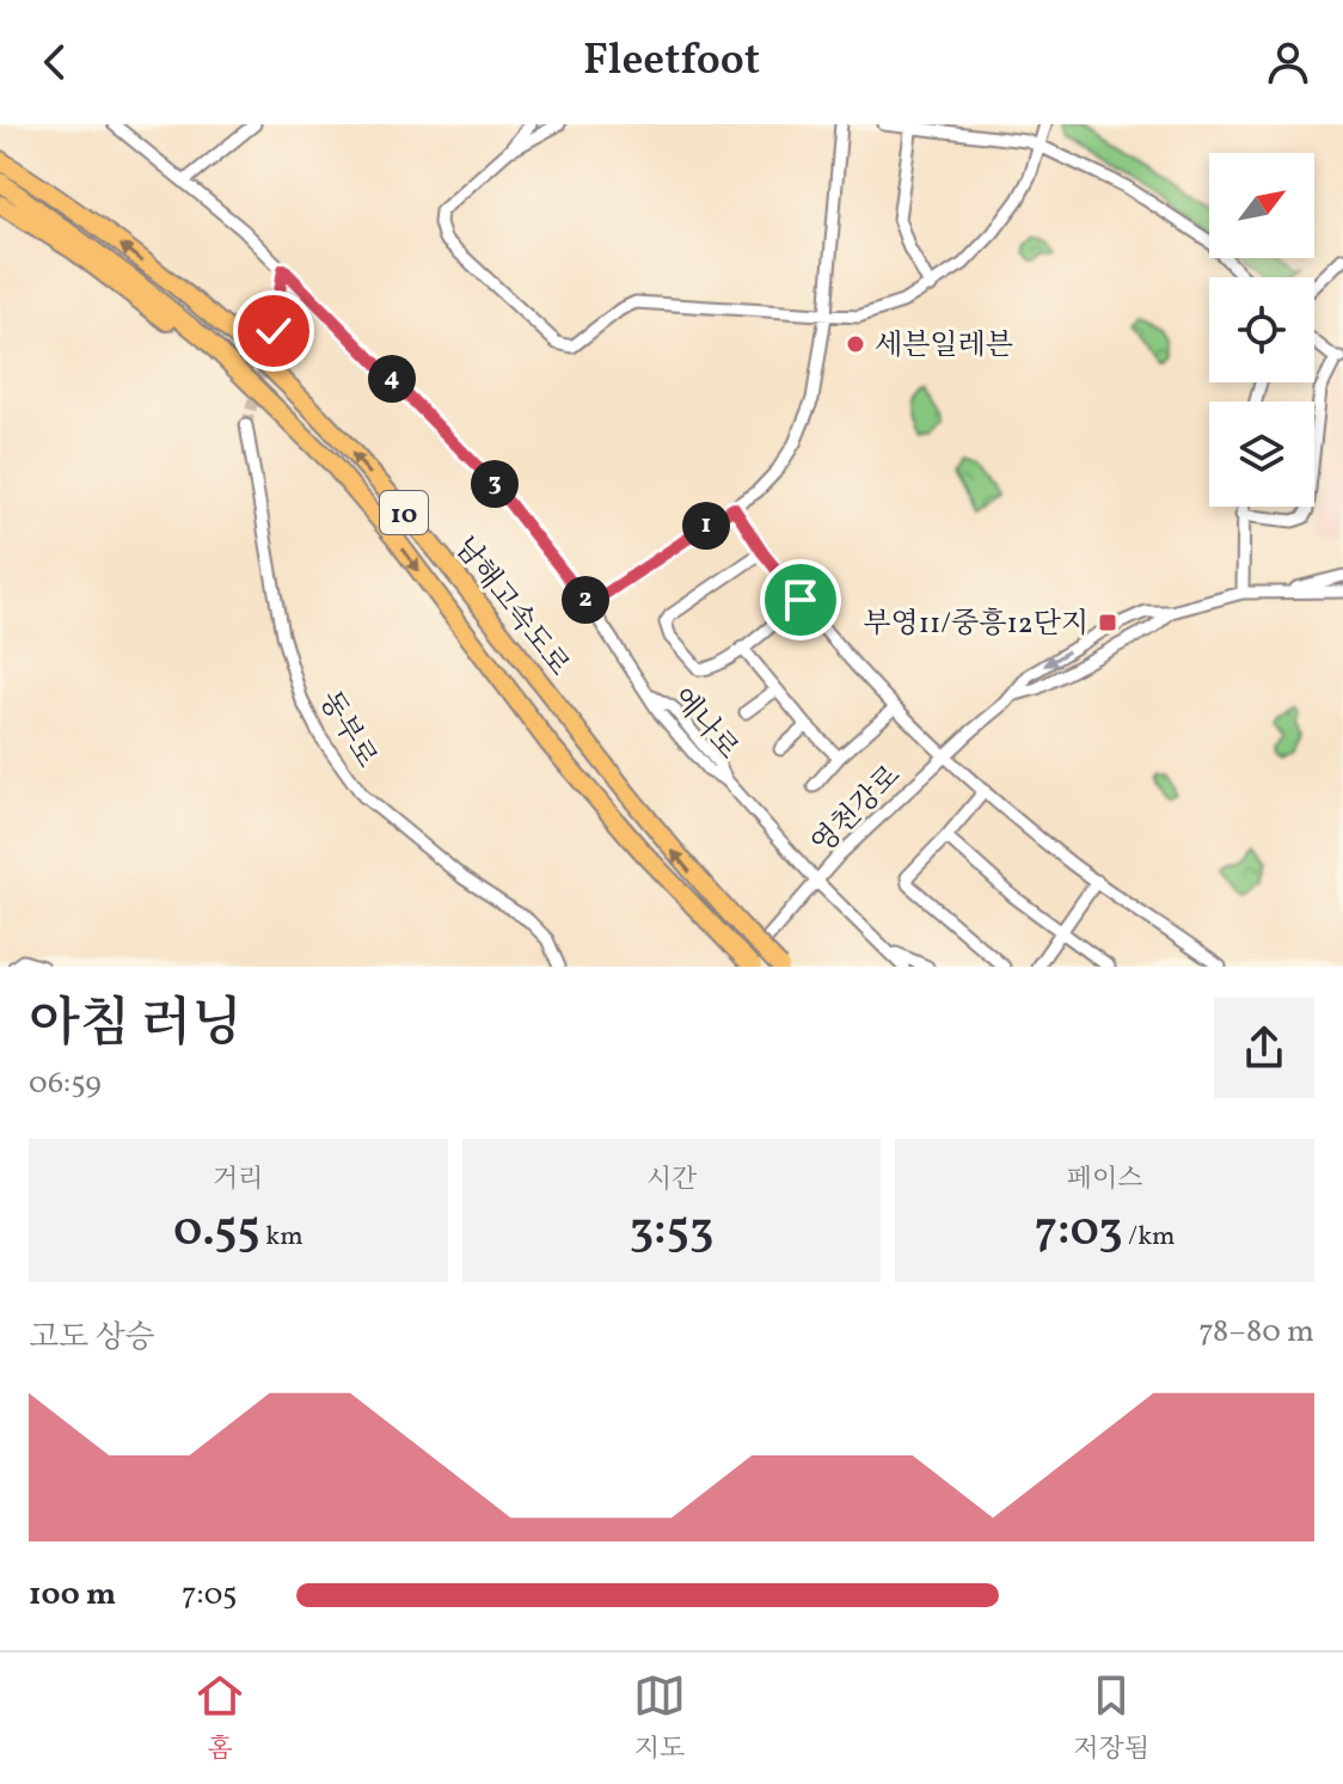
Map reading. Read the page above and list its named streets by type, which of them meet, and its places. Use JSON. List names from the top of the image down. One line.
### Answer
{"streets":{"highway":["10","남해고속도로"],"street":["에나로","동부로","영천강로"]},"crossings":[["에나로","영천강로"]],"places":{"other":["세븐일레븐"],"transit":["부영11/중흥12단지"]},"north":"top right","page":{"header":"Fleetfoot","pins":["4","3","1","2"],"heading":["아침 러닝","06:59"],"stats":[["거리","0.55 km"],["시간","3:53"],["페이스","7:03 /km"]],"chart":["고도 상승","78–80 m"],"list":[{"name":"100 m","note":"7:05"}],"tabs":["홈","지도","저장됨"]}}
